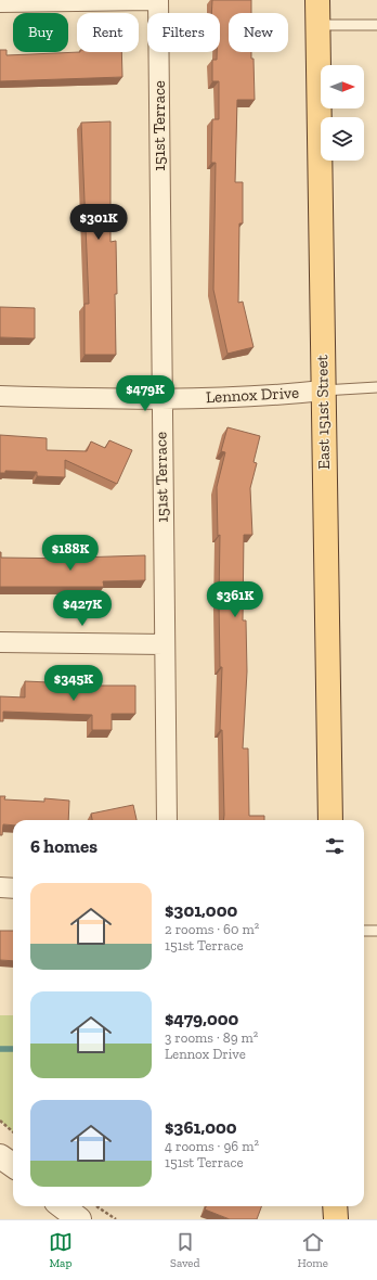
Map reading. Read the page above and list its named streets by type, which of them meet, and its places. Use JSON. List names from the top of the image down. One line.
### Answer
{"streets":{"main road":["East 151st Street"],"street":["151st Terrace","Lennox Drive"]},"crossings":[["151st Terrace","Lennox Drive"],["Lennox Drive","East 151st Street"]],"north":"right","page":{"chip":["Buy","Rent","Filters","New"],"price":["$301K","$479K","$188K","$361K","$427K","$345K"],"heading":"6 homes","list":[{"name":"$301,000","note":"2 rooms · 60 m² · 151st Terrace"},{"name":"$479,000","note":"3 rooms · 89 m² · Lennox Drive"},{"name":"$361,000","note":"4 rooms · 96 m² · 151st Terrace"}],"tabs":["Map","Saved","Home"]}}
